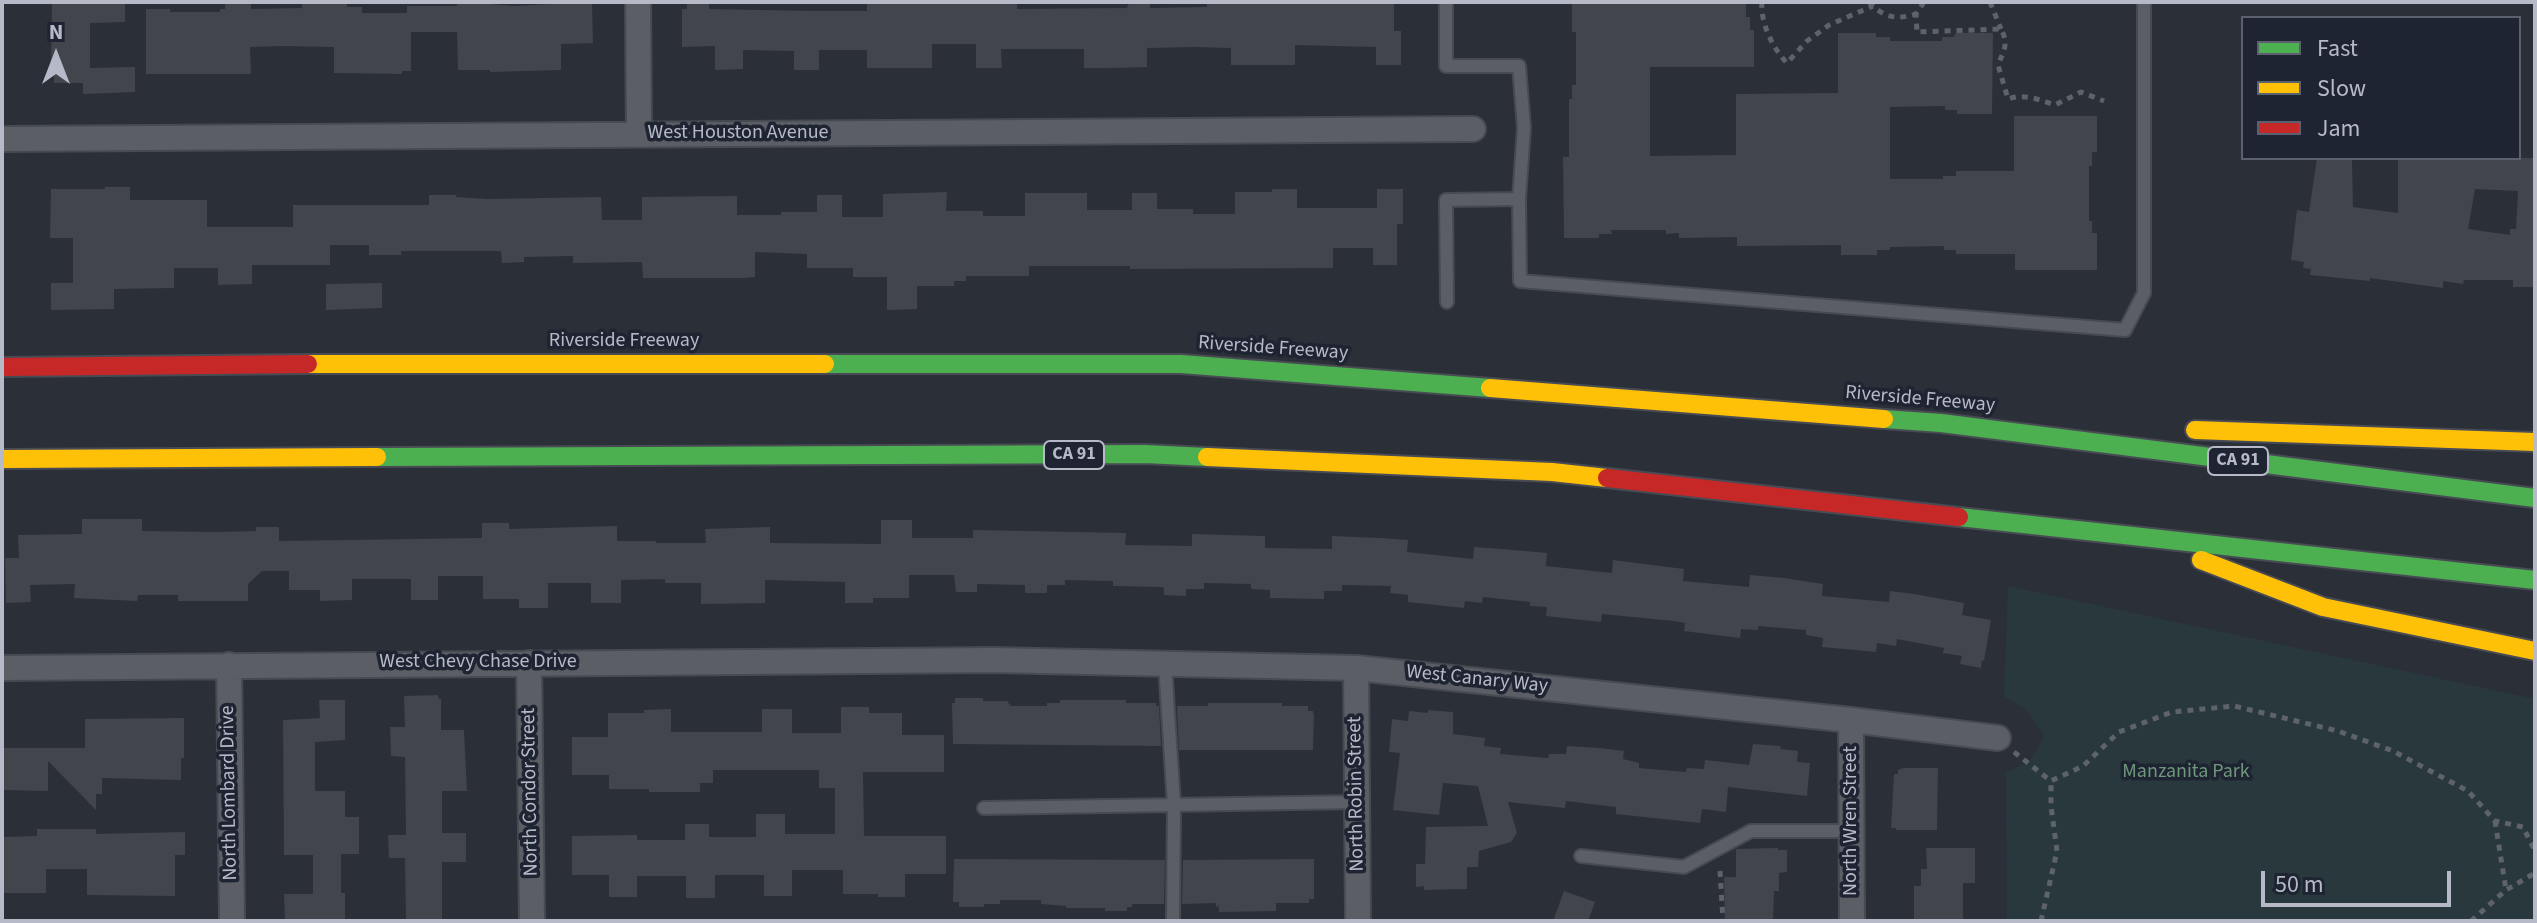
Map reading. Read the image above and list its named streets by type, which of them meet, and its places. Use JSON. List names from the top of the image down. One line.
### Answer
{"streets":{"highway":["Riverside Freeway","CA 91"],"street":["West Houston Avenue","West Chevy Chase Drive","West Canary Way","North Condor Street","North Lombard Drive","North Robin Street","North Wren Street"]},"crossings":[["West Chevy Chase Drive","West Canary Way"],["West Chevy Chase Drive","North Condor Street"],["West Chevy Chase Drive","North Lombard Drive"],["West Canary Way","North Robin Street"],["West Canary Way","North Wren Street"]],"parks":["Manzanita Park"],"legend":["Fast","Slow","Jam"],"scale_bar":"50 m","north":"top"}
